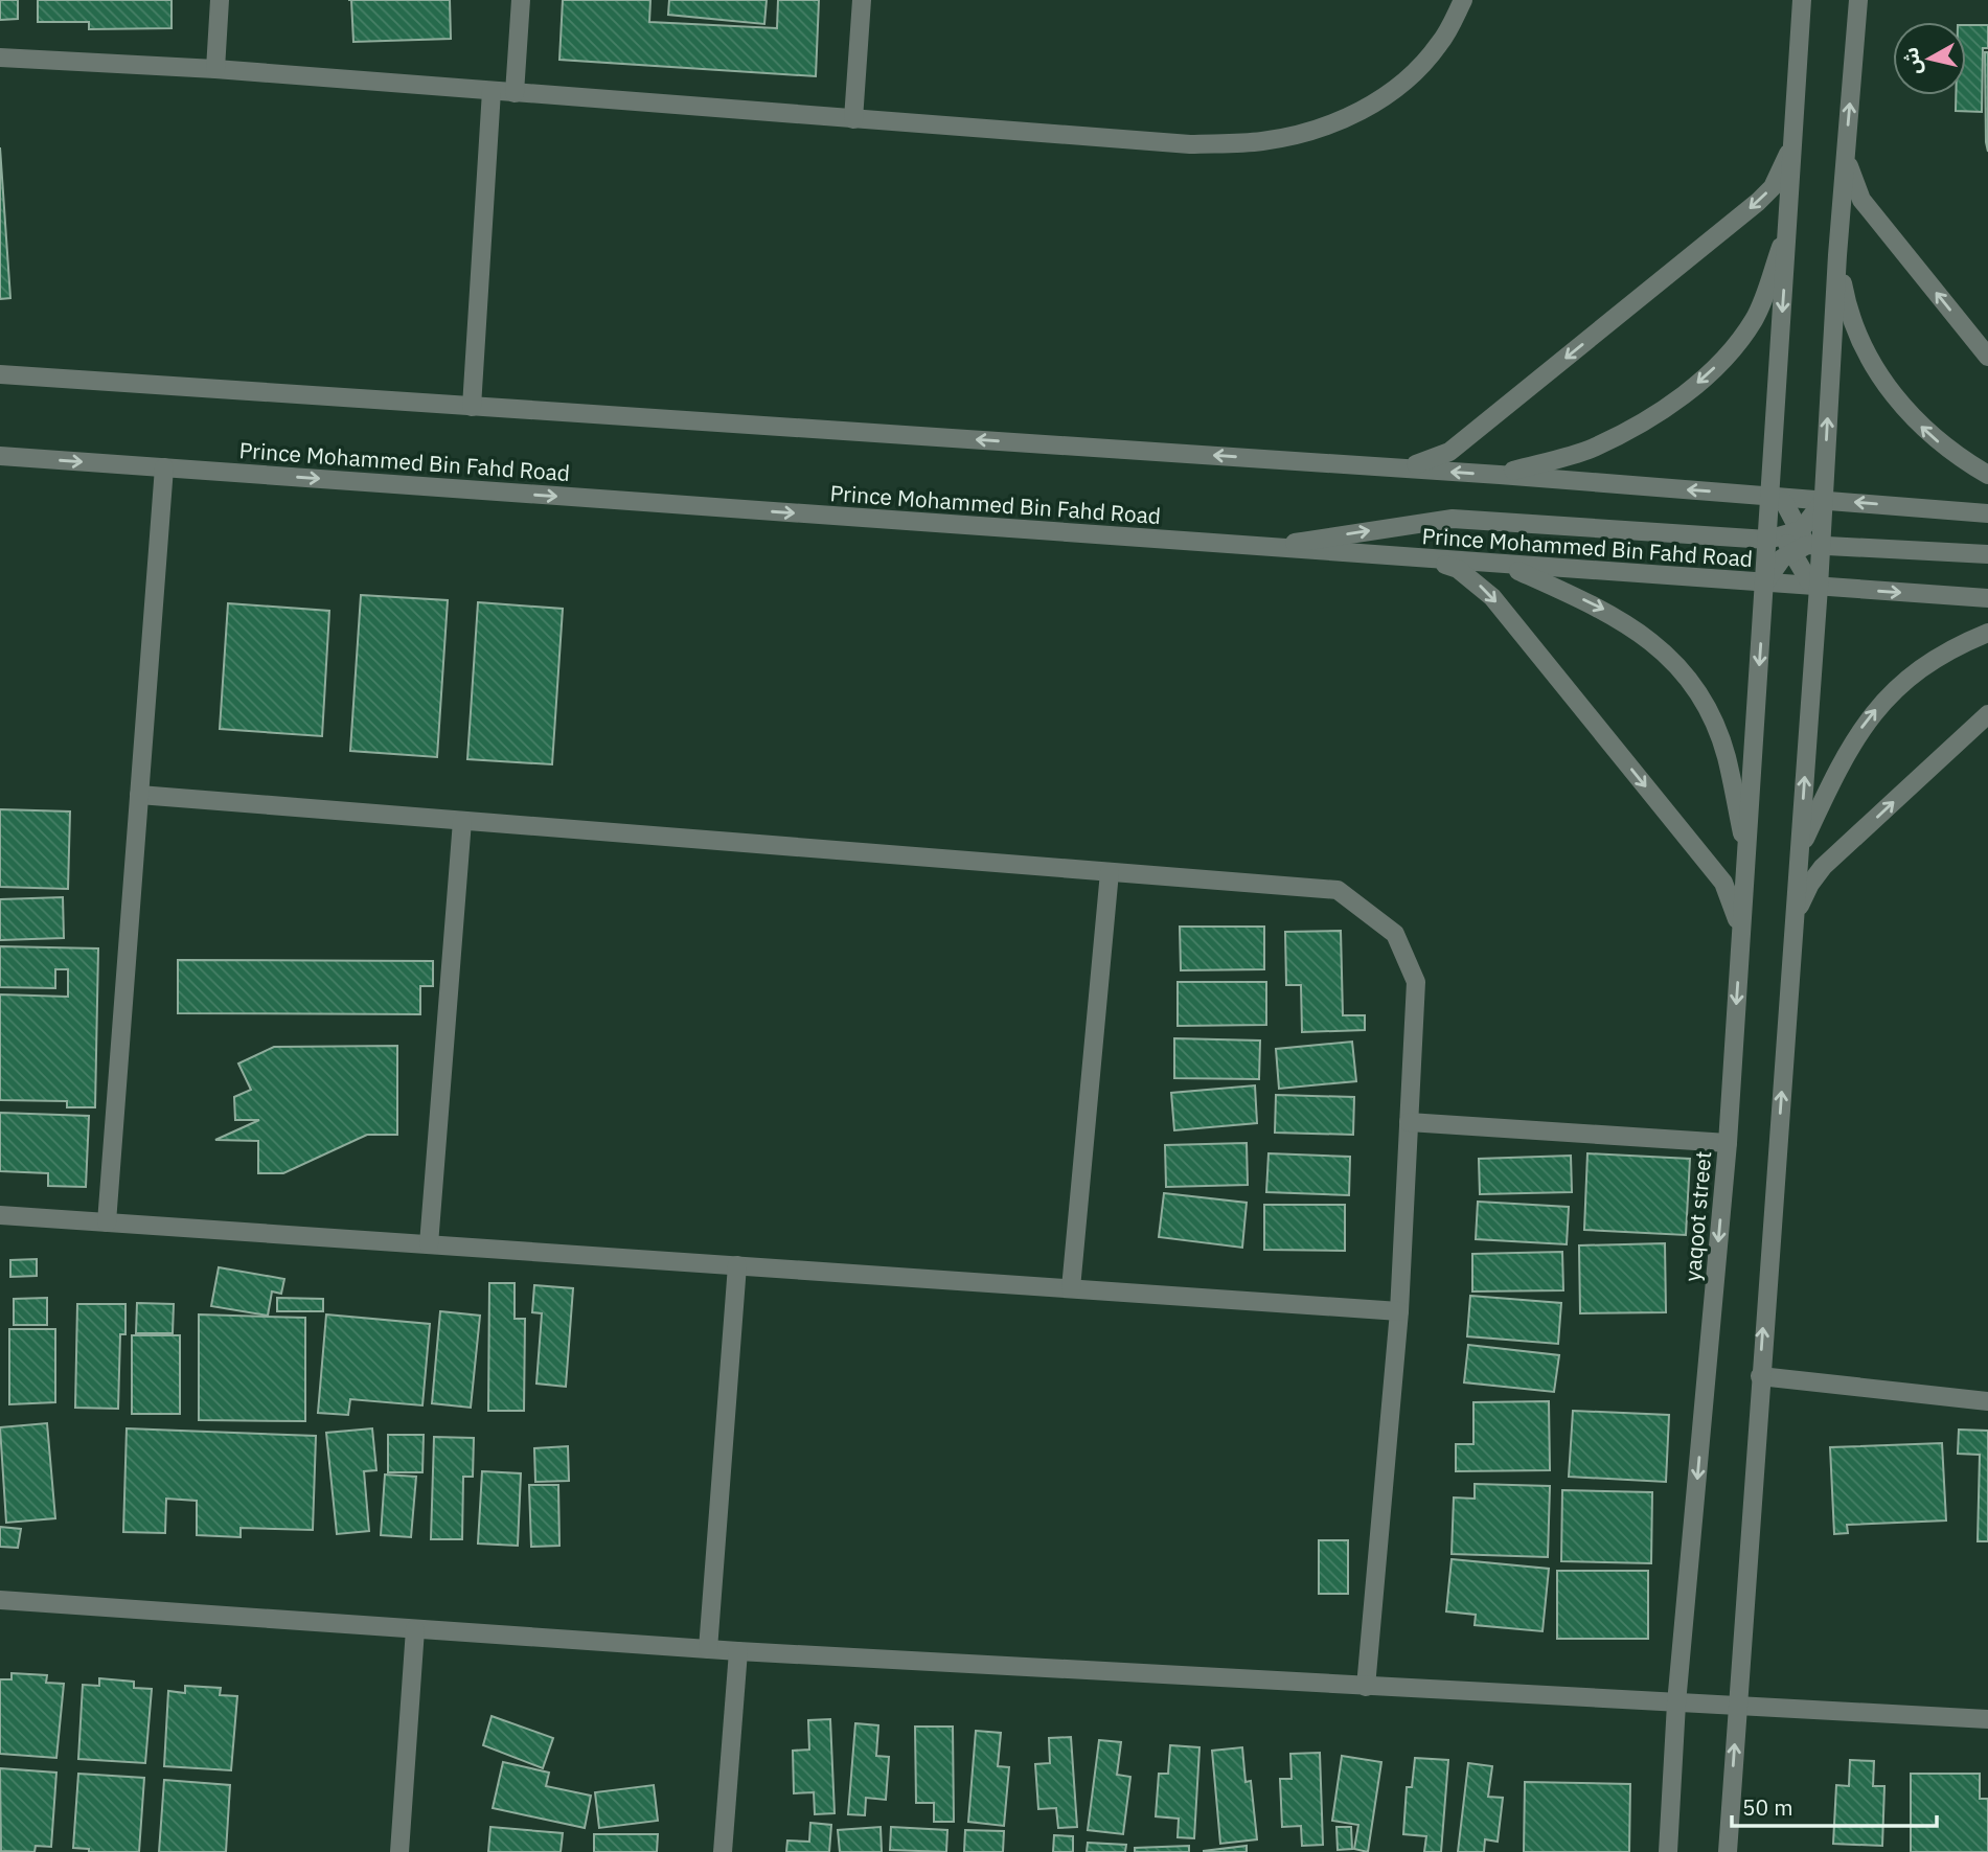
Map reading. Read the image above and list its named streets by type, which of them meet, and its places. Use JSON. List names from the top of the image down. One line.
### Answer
{"streets":{"street":["Prince Mohammed Bin Fahd Road","yaqoot street"]},"crossings":[["Prince Mohammed Bin Fahd Road","yaqoot street"]],"scale_bar":"50 m","north":"left"}
